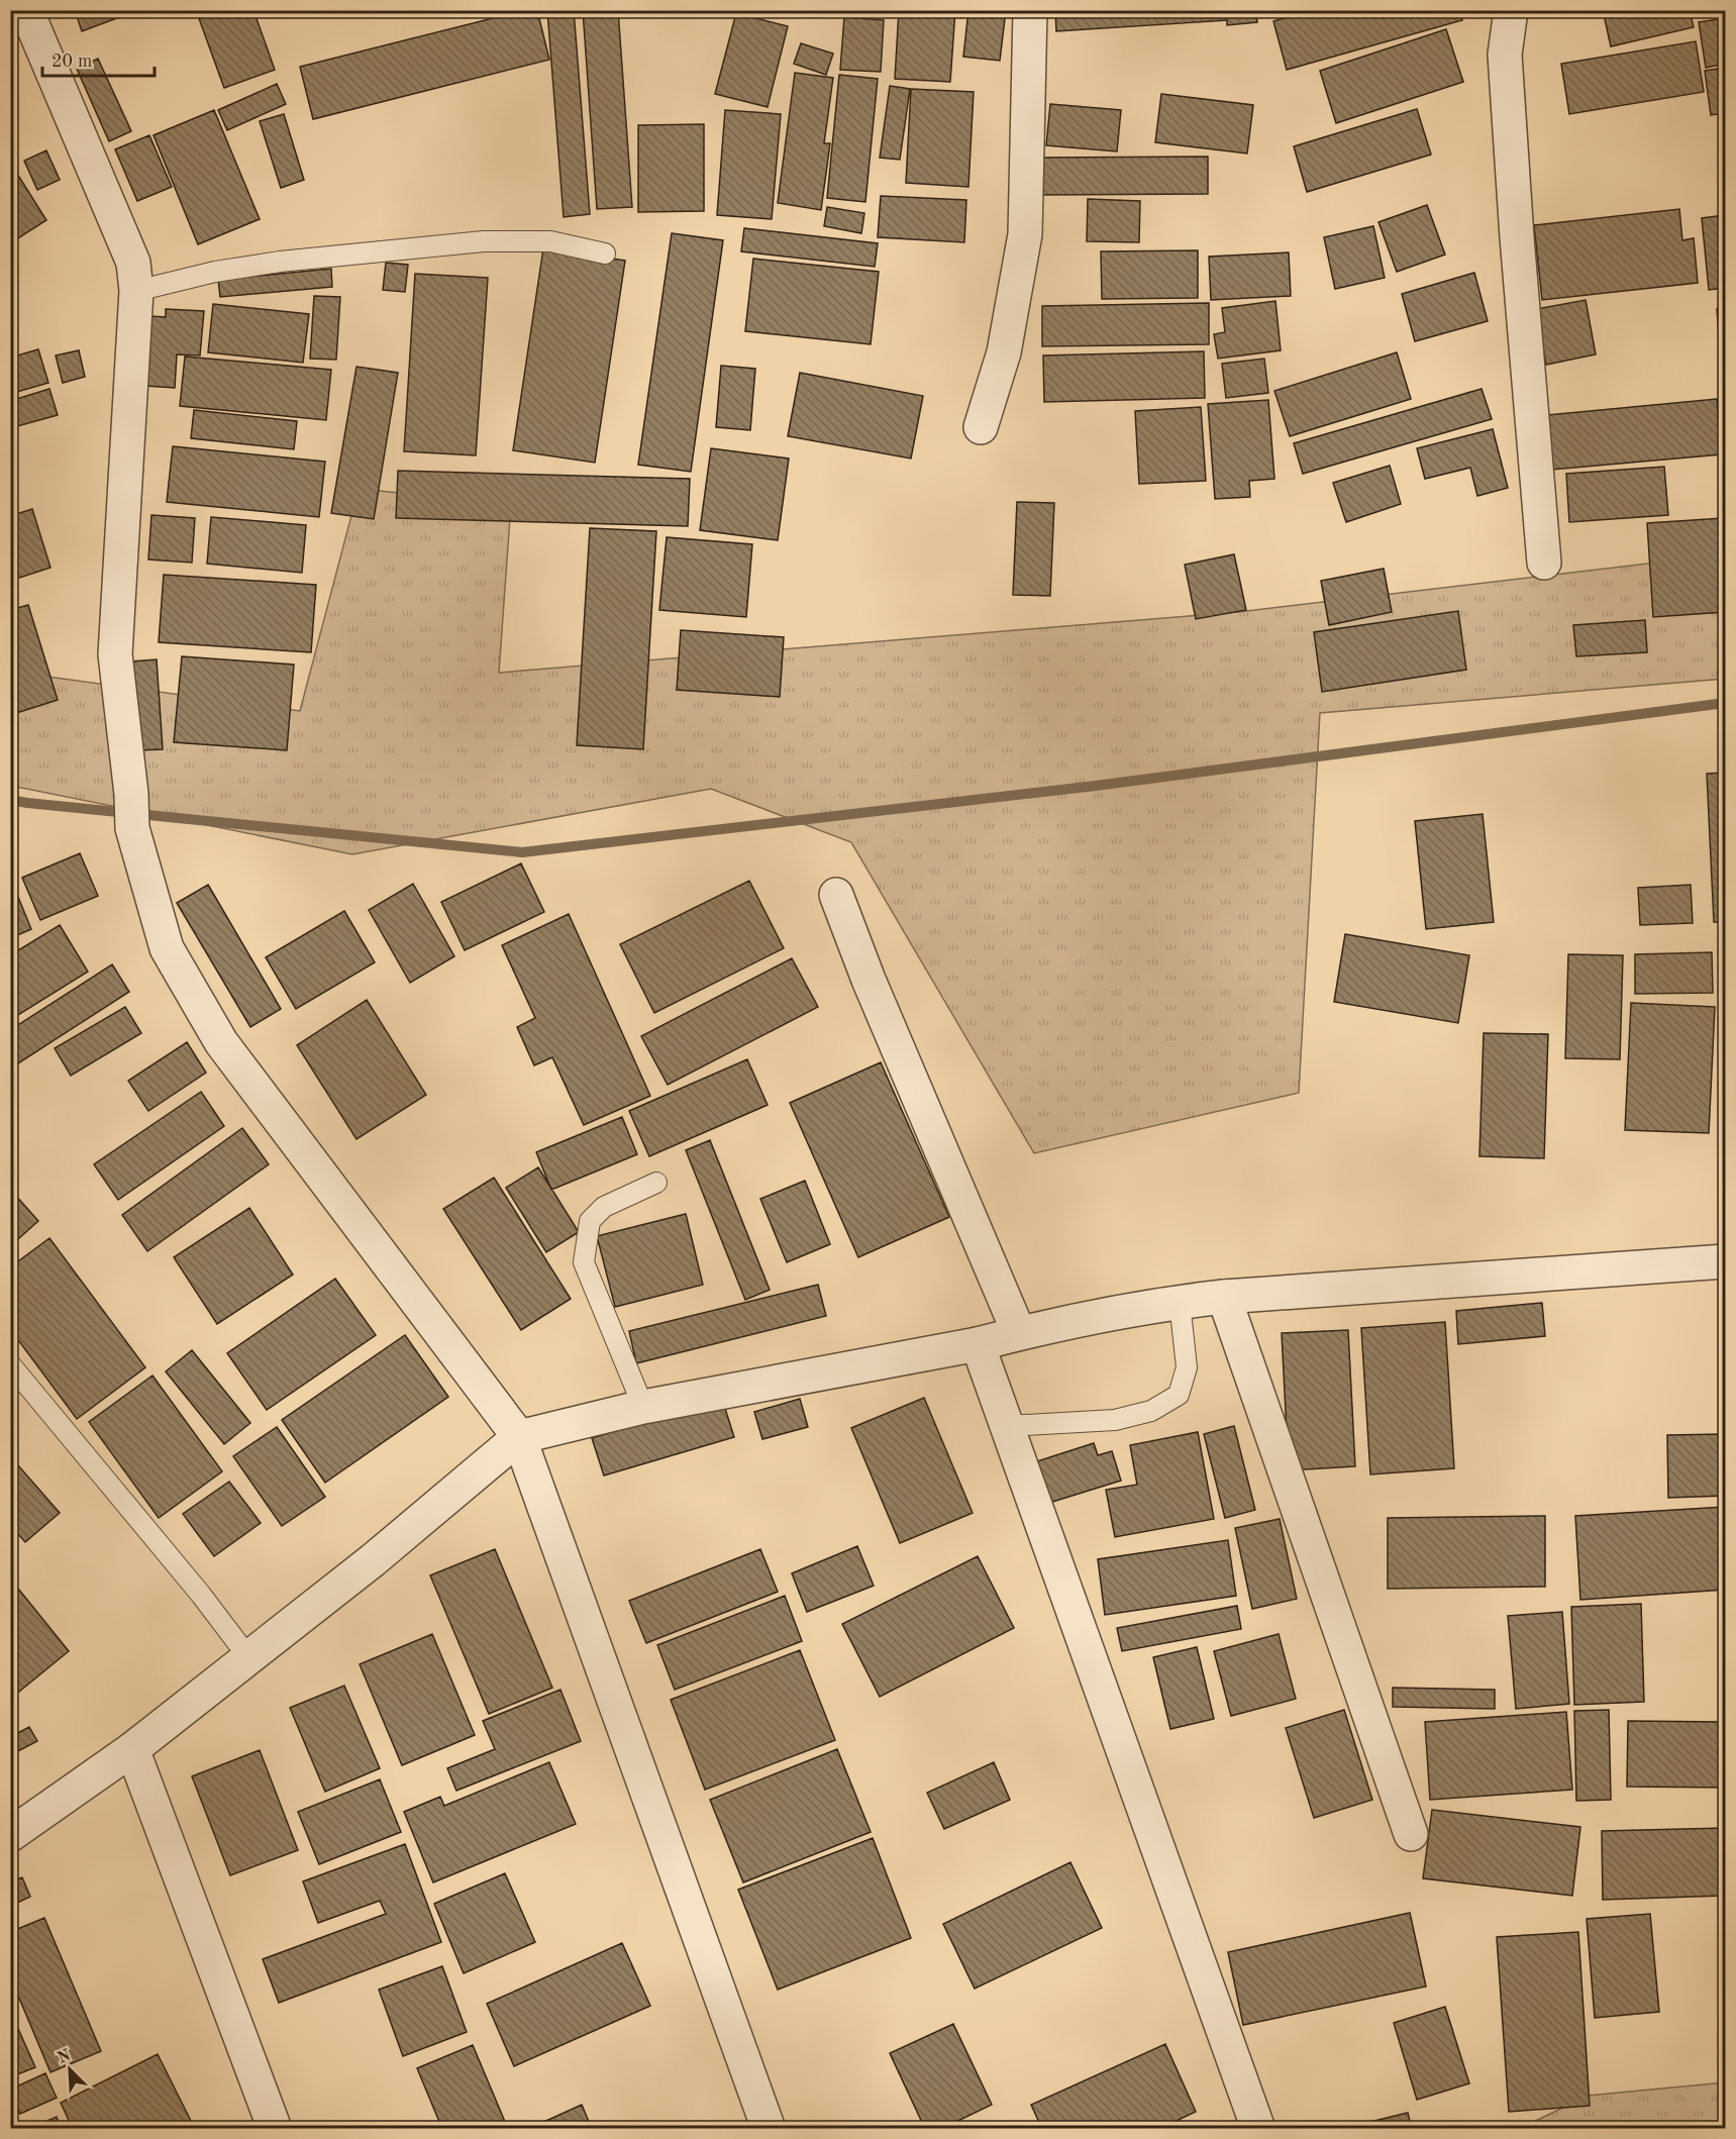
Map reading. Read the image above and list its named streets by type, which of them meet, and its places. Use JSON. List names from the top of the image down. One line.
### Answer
{"scale_bar":"20 m","north":"top left"}
